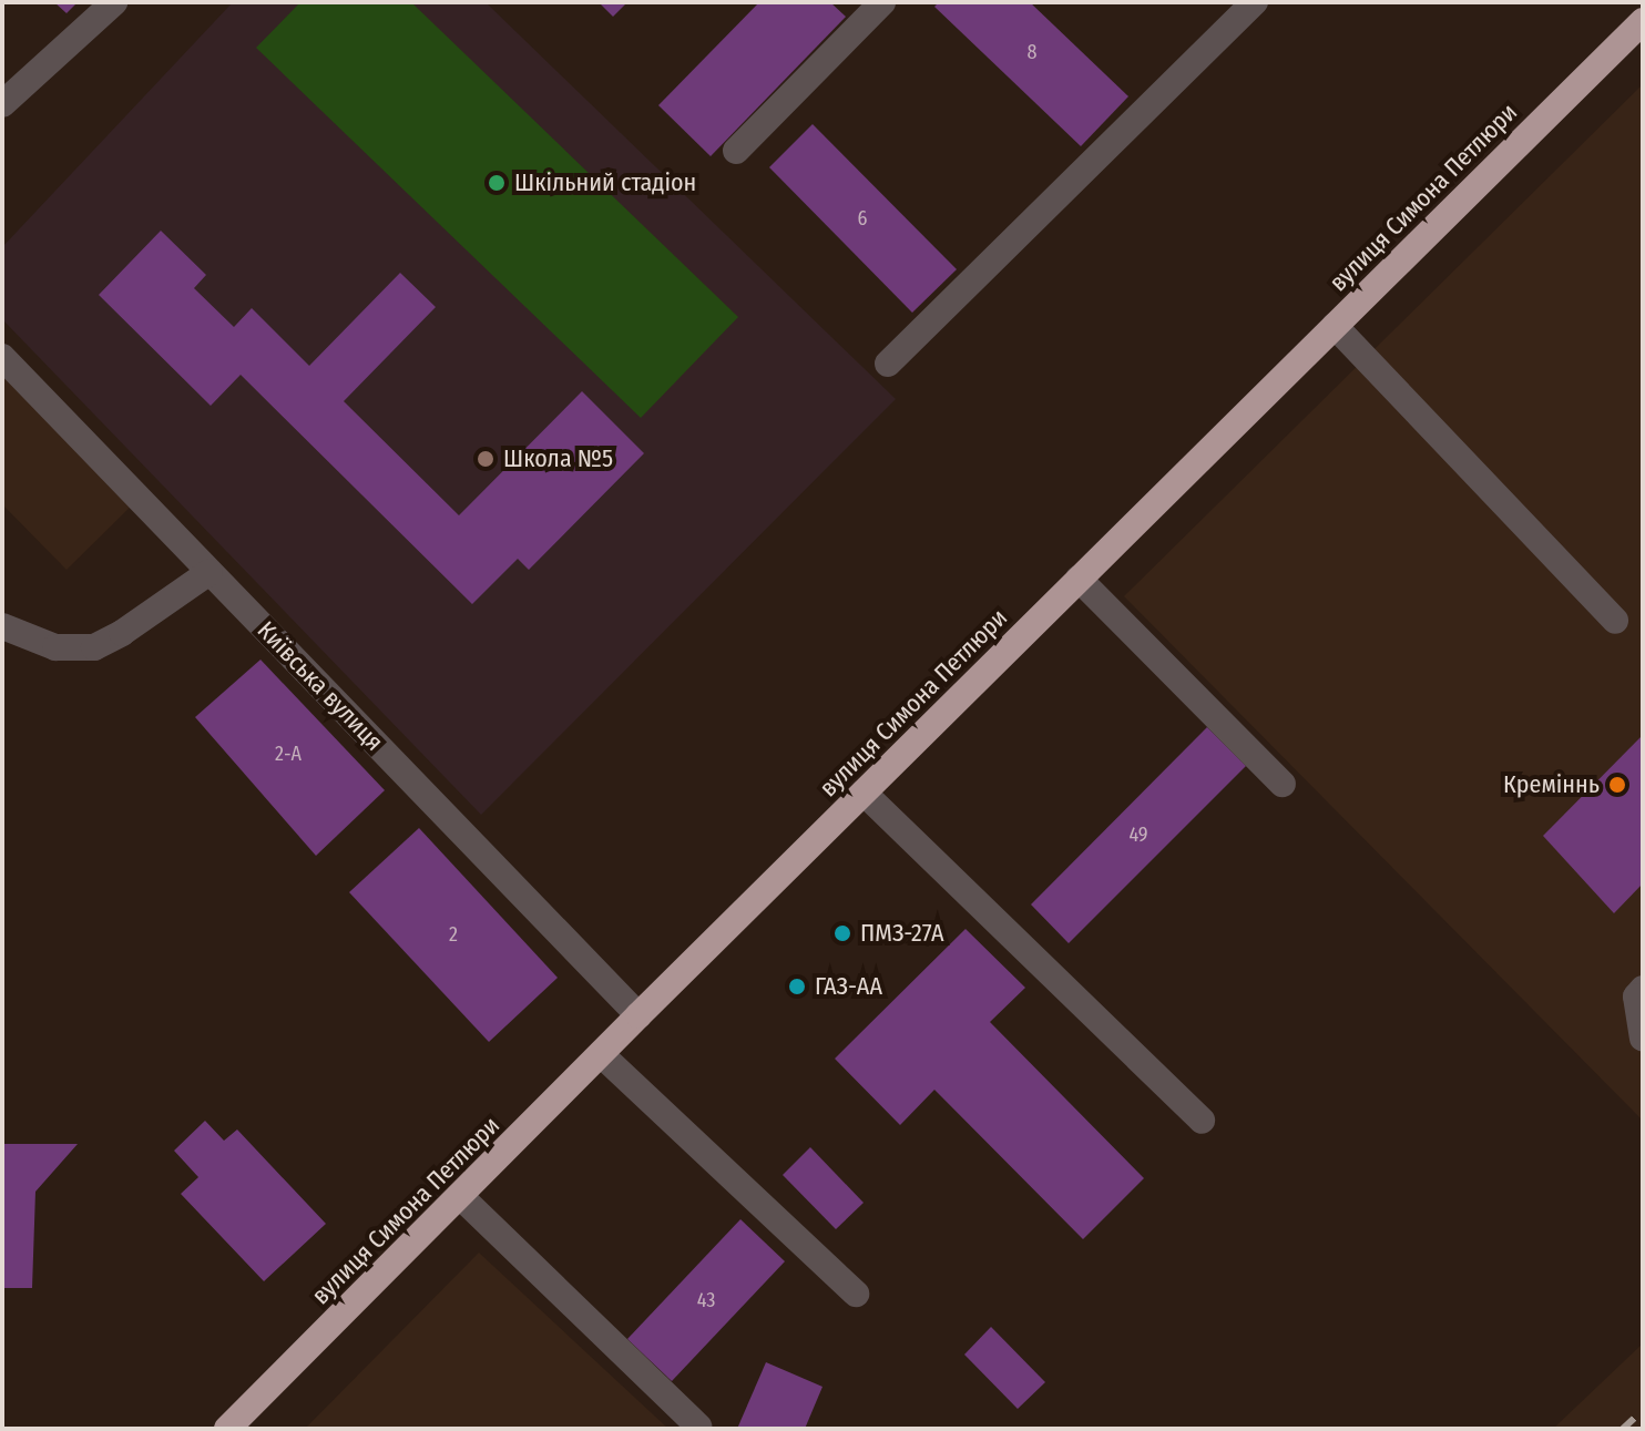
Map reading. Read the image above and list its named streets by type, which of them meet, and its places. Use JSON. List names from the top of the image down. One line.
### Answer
{"streets":{"highway":["вулиця Симона Петлюри"],"street":["Київська вулиця"]},"crossings":[["вулиця Симона Петлюри","Київська вулиця"]],"places":["Шкільний стадіон","Школа №5","Креміннь","ПМЗ-27А","ГАЗ-АА"],"house_numbers":["8","6","2-А","49","2","43"]}
